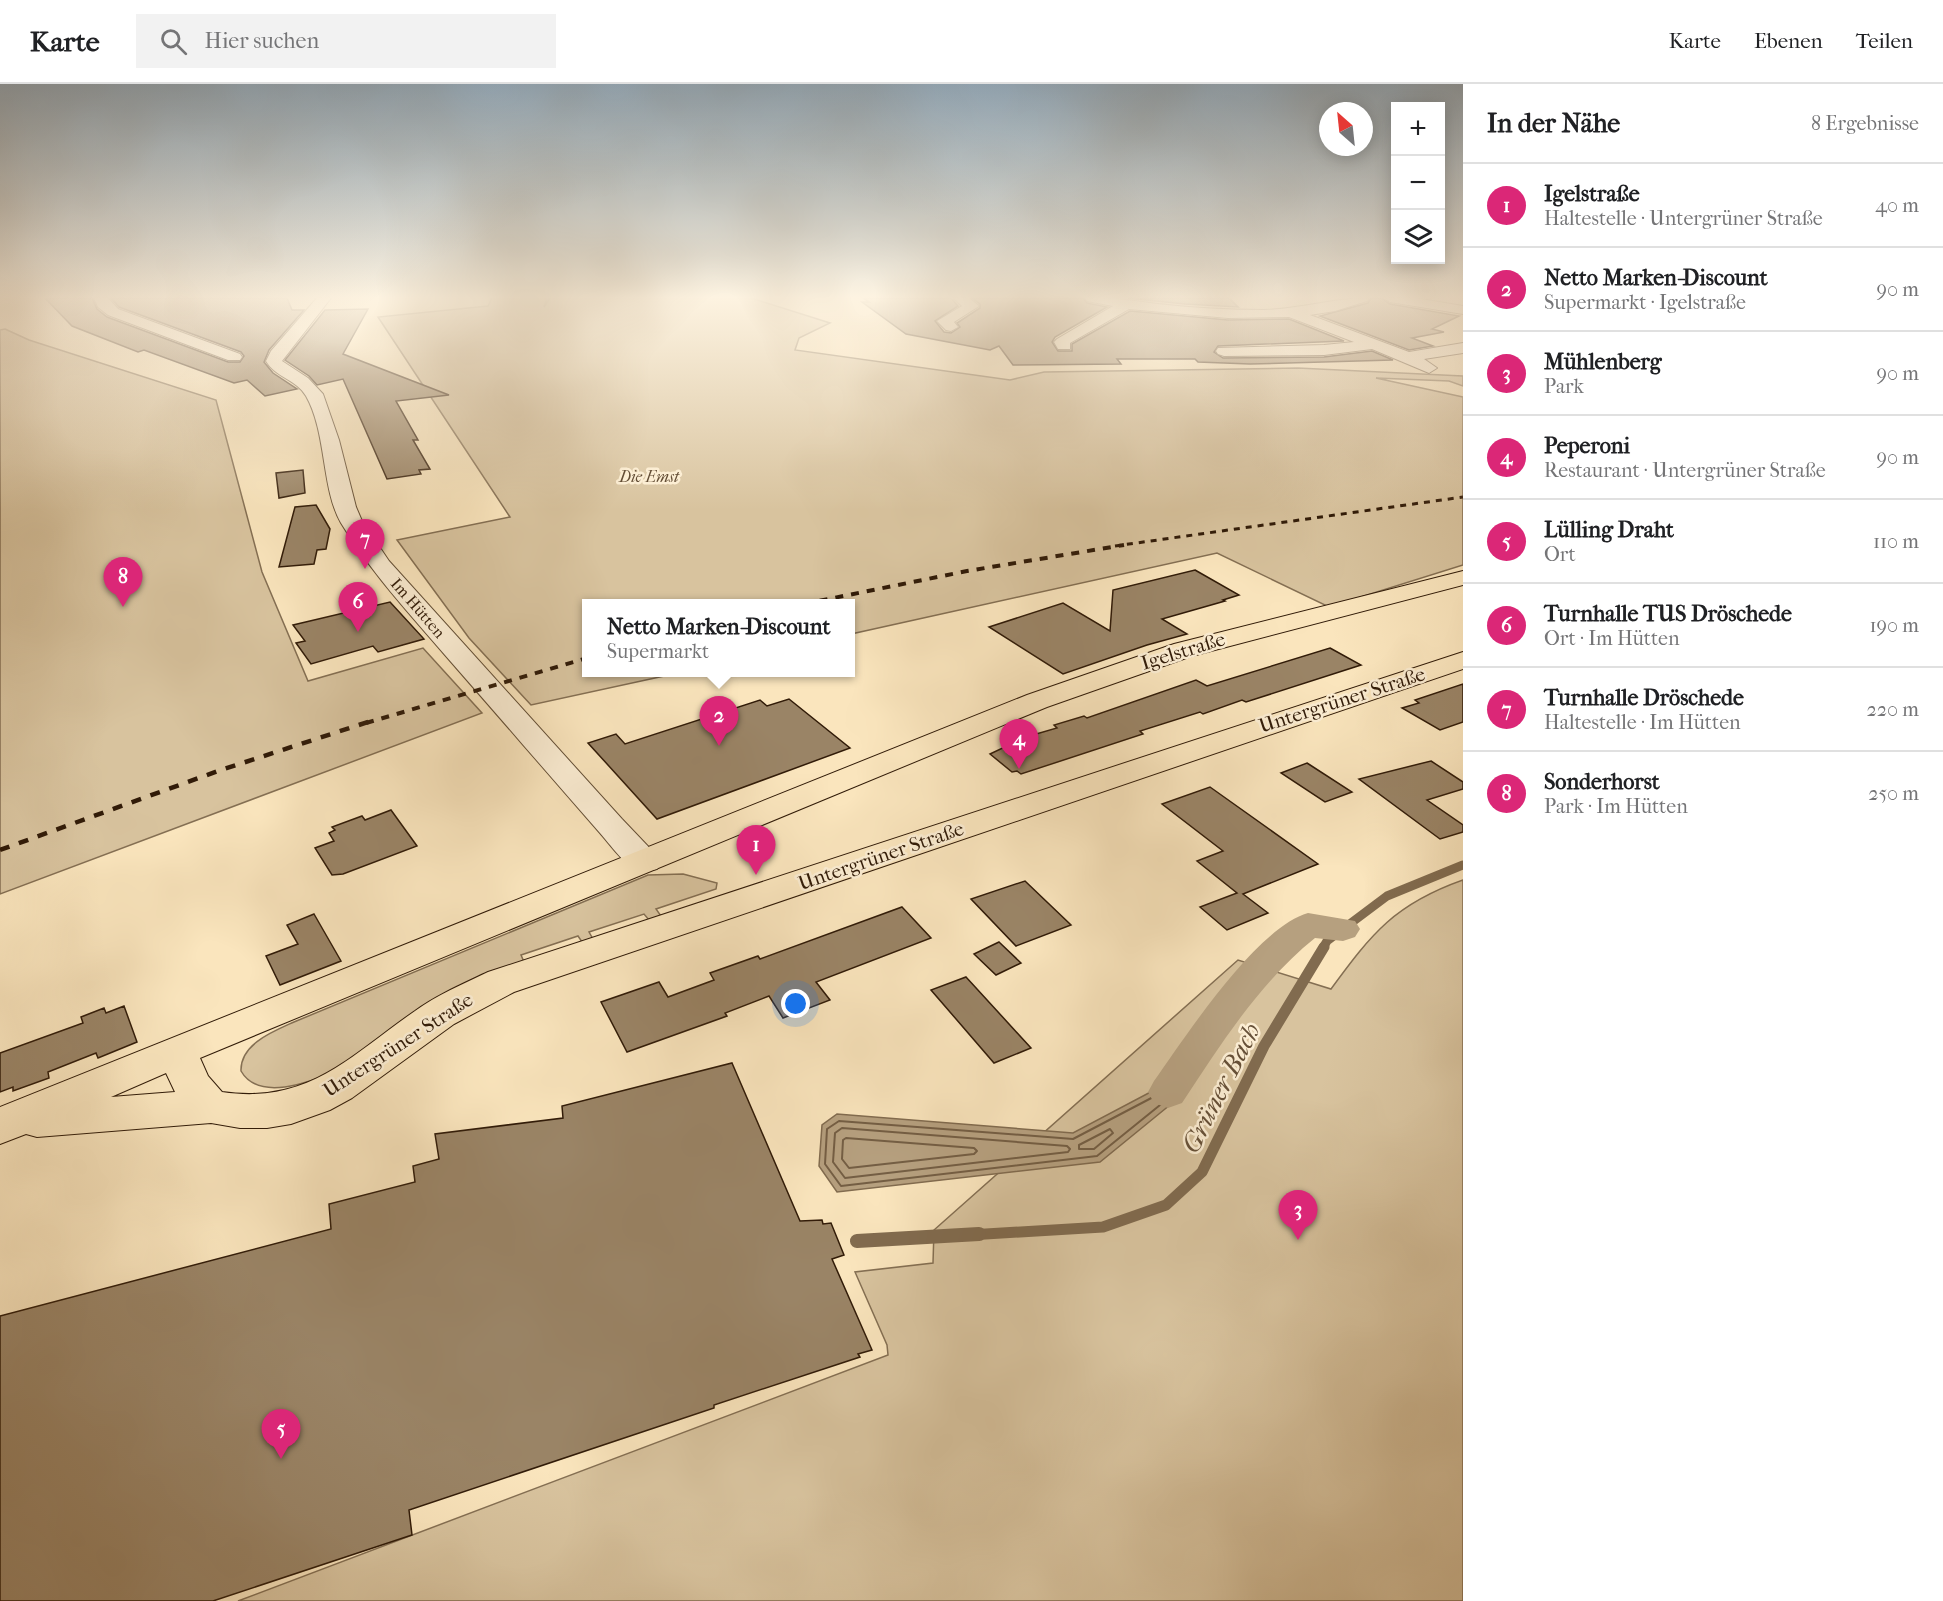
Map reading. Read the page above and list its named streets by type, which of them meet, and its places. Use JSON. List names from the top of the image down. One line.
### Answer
{"streets":{"main road":["Igelstraße","Untergrüner Straße"],"street":["Im Hütten"]},"crossings":[["Im Hütten","Igelstraße"]],"water":["Grüner Bach"],"parks":["Die Emst"],"north":"top left","page":{"header":"Karte","search":"Hier suchen","nav":["Karte","Ebenen","Teilen"],"heading":["In der Nähe","8 Ergebnisse"],"map_buttons":["+","−"],"list":[{"mark":"1","name":"Igelstraße","note":"Haltestelle · Untergrüner Straße","value":"40 m"},{"mark":"2","name":"Netto Marken-Discount","note":"Supermarkt · Igelstraße","value":"90 m"},{"mark":"3","name":"Mühlenberg","note":"Park","value":"90 m"},{"mark":"4","name":"Peperoni","note":"Restaurant · Untergrüner Straße","value":"90 m"},{"mark":"5","name":"Lülling Draht","note":"Ort","value":"110 m"},{"mark":"6","name":"Turnhalle TUS Dröschede","note":"Ort · Im Hütten","value":"190 m"},{"mark":"7","name":"Turnhalle Dröschede","note":"Haltestelle · Im Hütten","value":"220 m"},{"mark":"8","name":"Sonderhorst","note":"Park · Im Hütten","value":"250 m"}],"pins":["7","8","6","2","4","1","3","5"],"popup":["Netto Marken-Discount","Supermarkt"]}}
